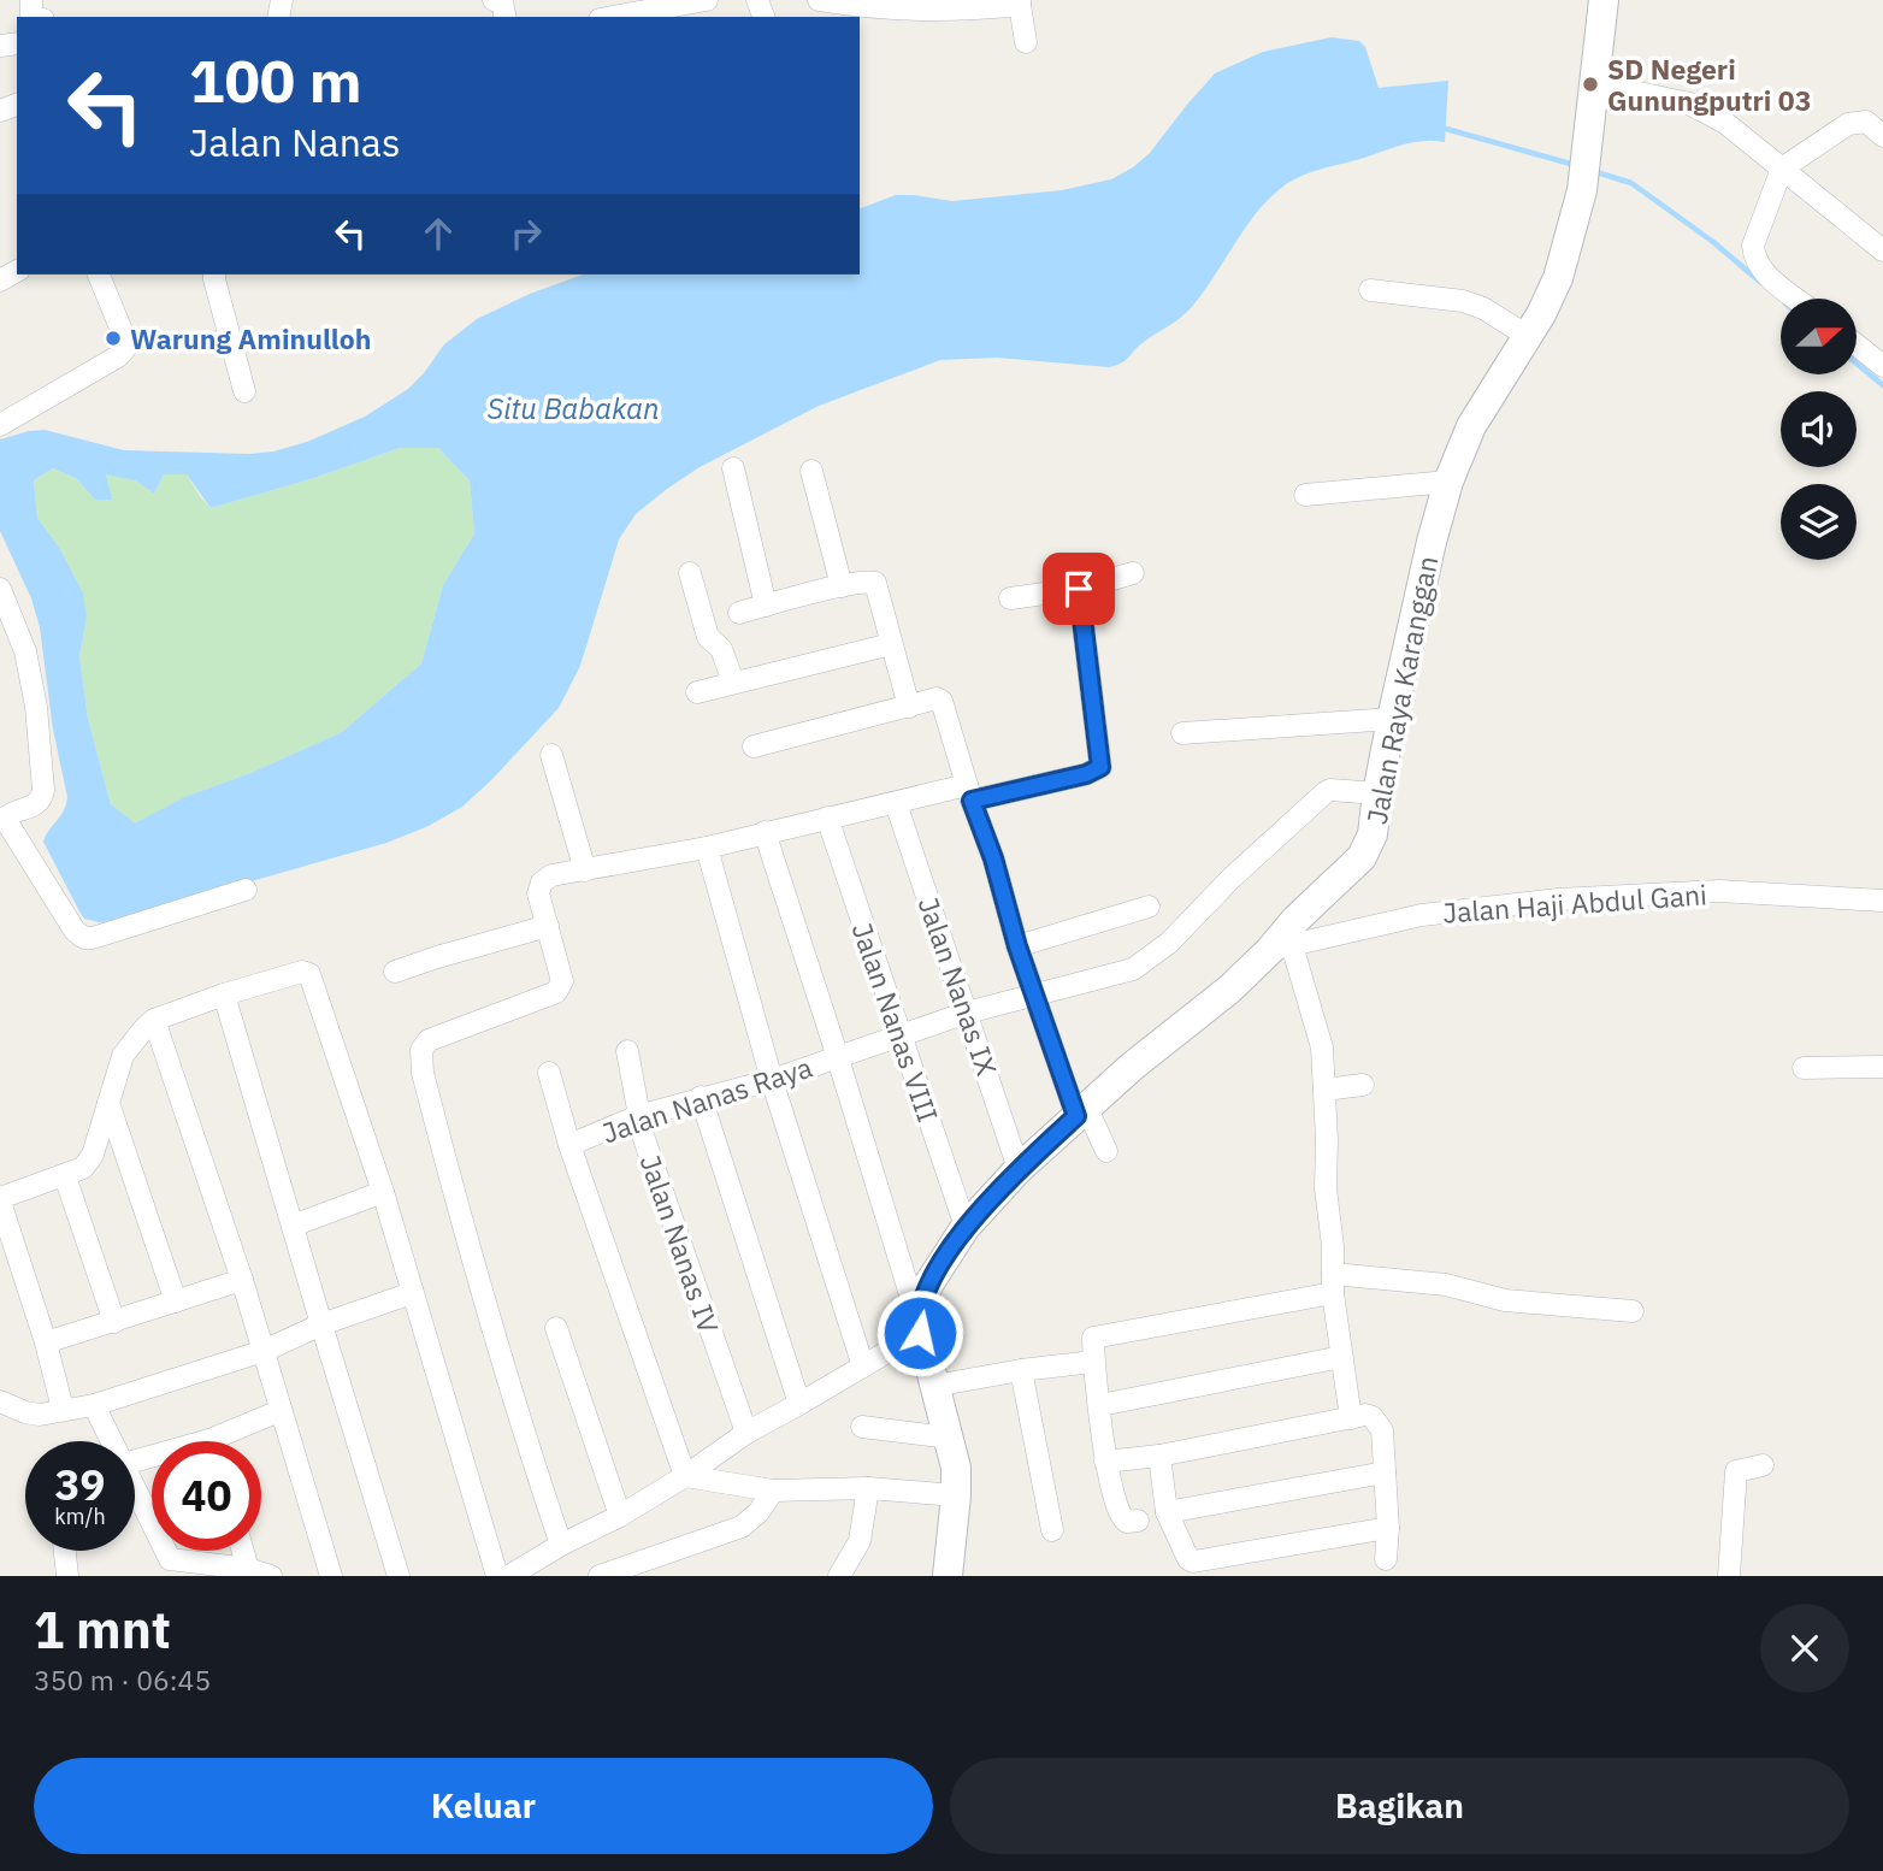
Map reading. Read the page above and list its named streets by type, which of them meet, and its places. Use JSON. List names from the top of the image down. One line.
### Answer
{"streets":{"street":["Jalan Raya Karanggan","Jalan Haji Abdul Gani","Jalan Nanas IX","Jalan Nanas VIII","Jalan Nanas Raya","Jalan Nanas IV"]},"crossings":[["Jalan Raya Karanggan","Jalan Haji Abdul Gani"],["Jalan Raya Karanggan","Jalan Nanas IX"],["Jalan Raya Karanggan","Jalan Nanas VIII"],["Jalan Raya Karanggan","Jalan Nanas Raya"],["Jalan Nanas IX","Jalan Nanas Raya"],["Jalan Nanas VIII","Jalan Nanas Raya"],["Jalan Nanas Raya","Jalan Nanas IV"]],"water":["Situ Babakan"],"places":["SD Negeri Gunungputri 03","Warung Aminulloh"],"north":"right","page":{"turn":["100 m","Jalan Nanas"],"speed":"39 km/h","limit":"40","heading":["1 mnt","350 m · 06:45"],"buttons":["Keluar","Bagikan"]}}
